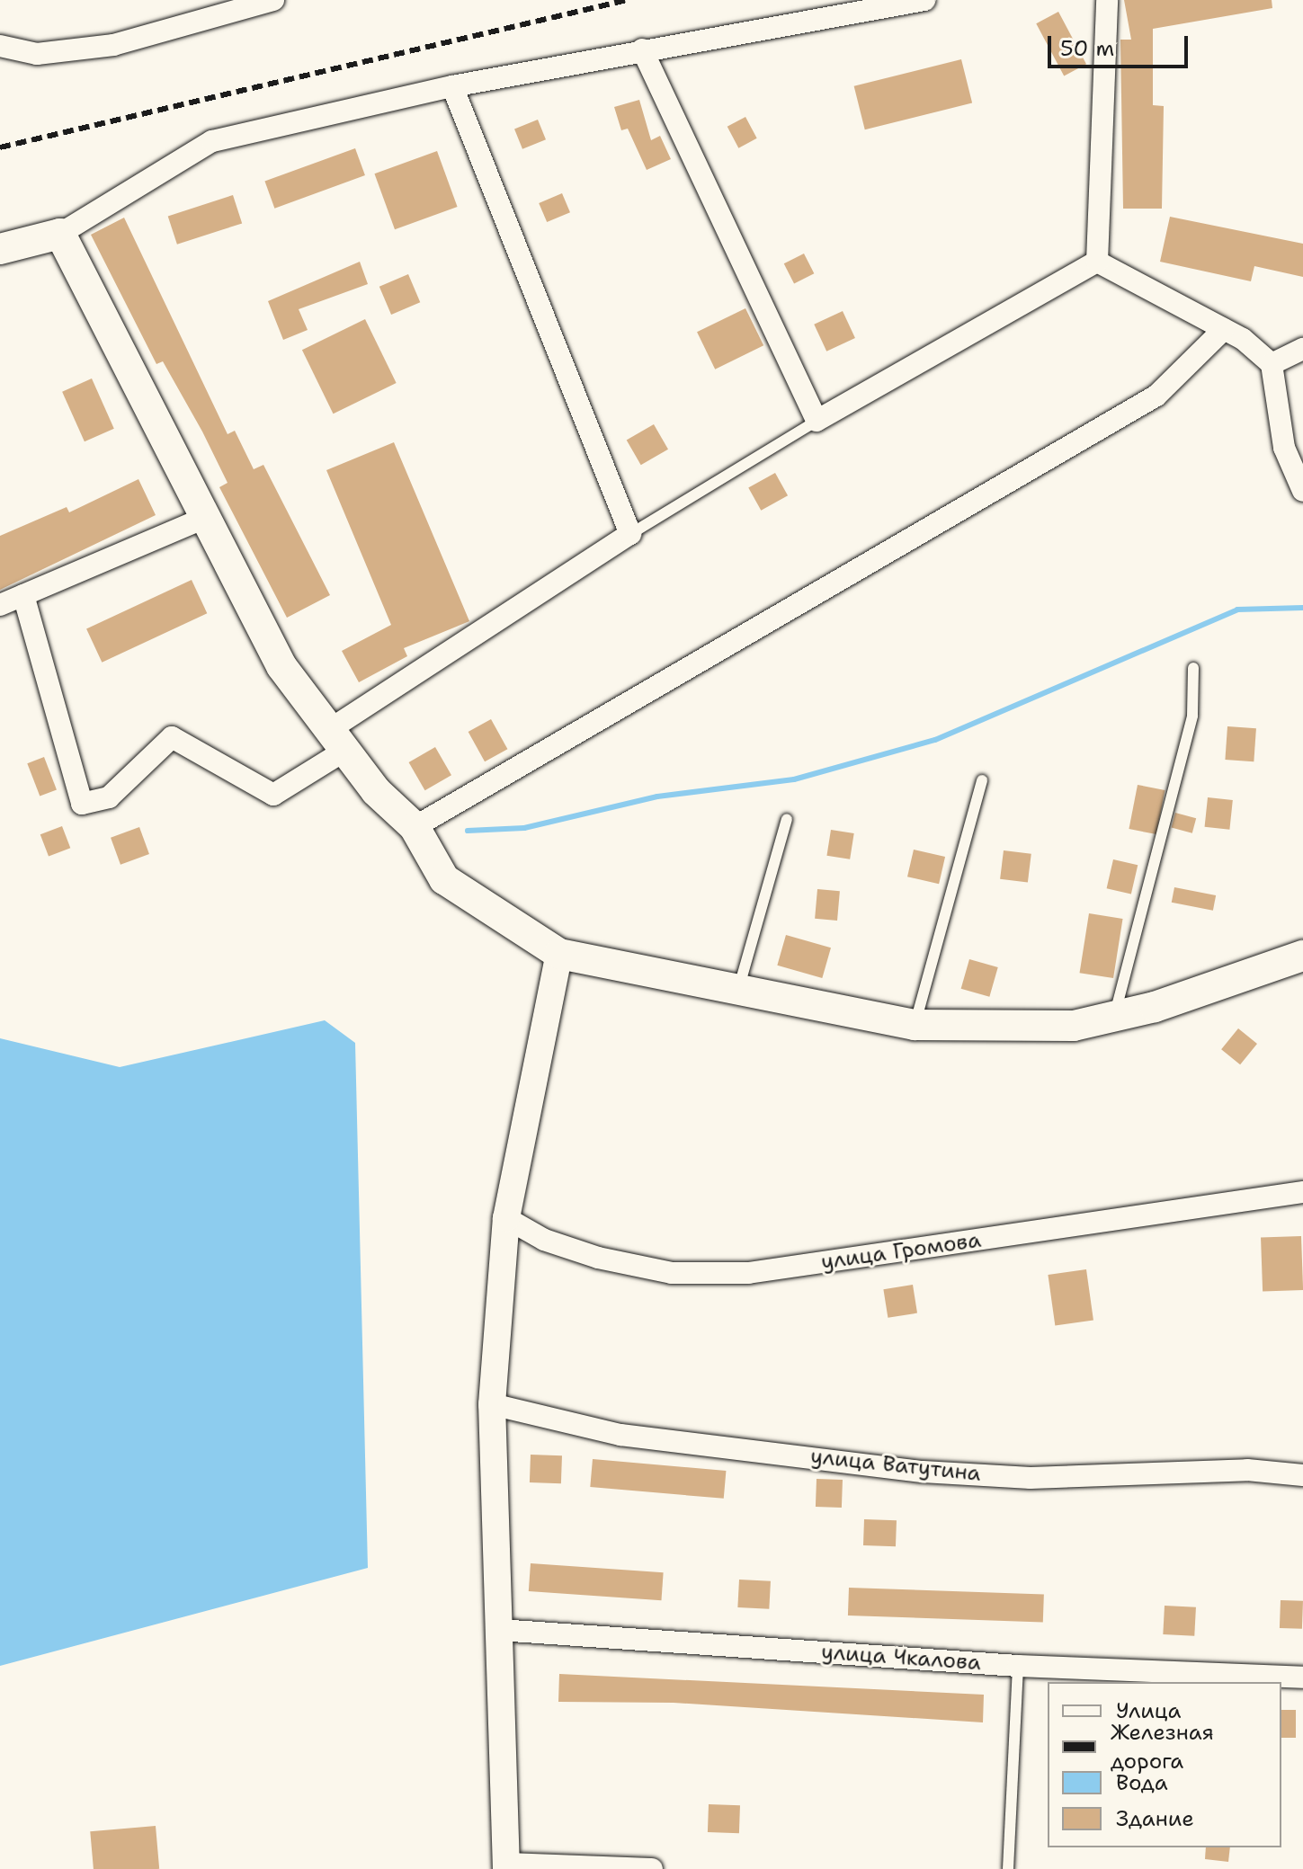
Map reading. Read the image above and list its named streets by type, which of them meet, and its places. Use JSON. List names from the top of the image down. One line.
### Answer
{"streets":{"street":["улица Громова","улица Ватутина","улица Чкалова"]},"legend":["Улица","Железная дорога","Вода","Здание"],"scale_bar":"50 m"}
